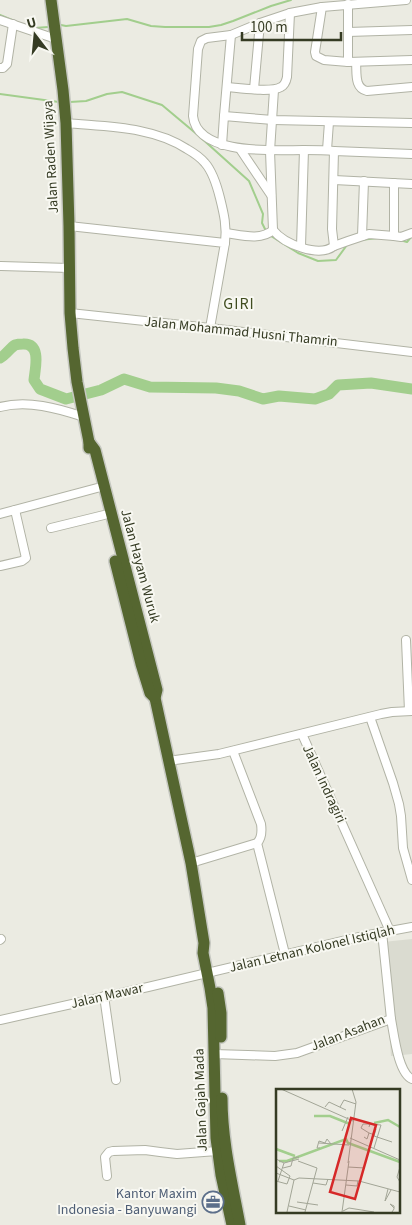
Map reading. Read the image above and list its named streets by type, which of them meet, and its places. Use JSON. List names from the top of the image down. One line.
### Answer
{"streets":{"highway":["Jalan Raden Wijaya","Jalan Hayam Wuruk","Jalan Gajah Mada"],"street":["Jalan Mohammad Husni Thamrin","Jalan Indragiri","Jalan Letnan Kolonel Istiqlah","Jalan Mawar","Jalan Asahan"]},"crossings":[["Jalan Raden Wijaya","Jalan Mohammad Husni Thamrin"],["Jalan Raden Wijaya","Jalan Hayam Wuruk"],["Jalan Mohammad Husni Thamrin","Jalan Hayam Wuruk"],["Jalan Hayam Wuruk","Jalan Indragiri"],["Jalan Hayam Wuruk","Jalan Letnan Kolonel Istiqlah"],["Jalan Hayam Wuruk","Jalan Mawar"],["Jalan Hayam Wuruk","Jalan Gajah Mada"],["Jalan Indragiri","Jalan Letnan Kolonel Istiqlah"],["Jalan Indragiri","Jalan Asahan"],["Jalan Letnan Kolonel Istiqlah","Jalan Mawar"],["Jalan Letnan Kolonel Istiqlah","Jalan Asahan"],["Jalan Letnan Kolonel Istiqlah","Jalan Gajah Mada"],["Jalan Mawar","Jalan Gajah Mada"],["Jalan Asahan","Jalan Gajah Mada"]],"districts":["GIRI"],"places":{"office":["Kantor Maxim Indonesia - Banyuwangi"]},"scale_bar":"100 m","north":"top"}
